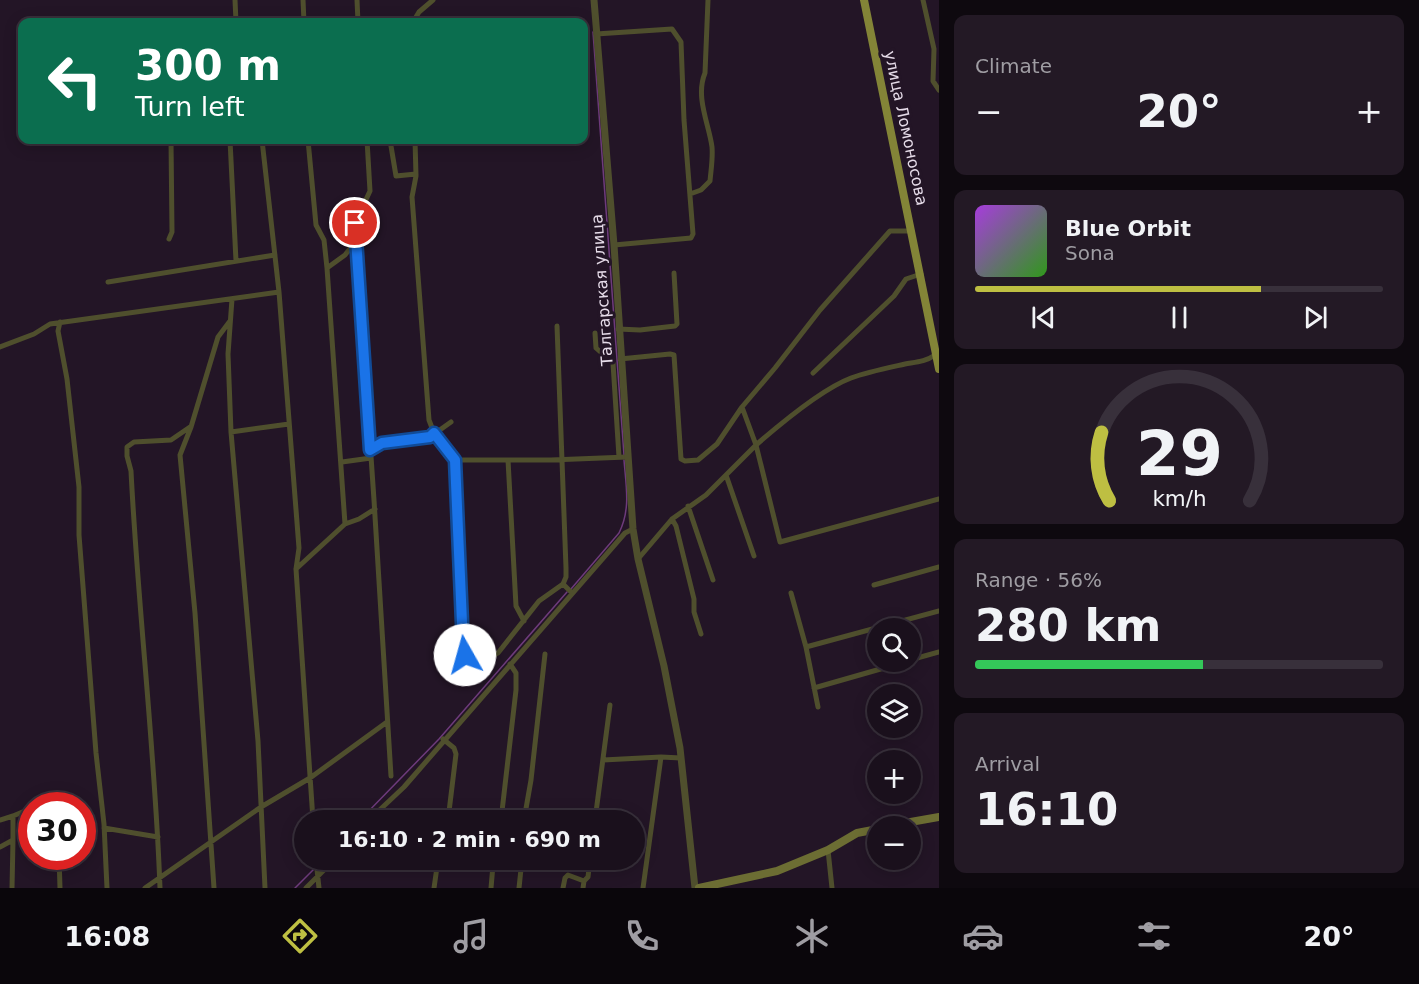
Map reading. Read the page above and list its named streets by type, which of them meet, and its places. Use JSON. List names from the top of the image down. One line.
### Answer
{"streets":{"main road":["улица Ломоносова"],"street":["Талгарская улица"]},"page":{"tile":["Climate",["Range · 56%","280 km"],["Arrival","16:10"]],"turn":["300 m","Turn left"],"heat":["−","20°","+"],"song":["Blue Orbit","Sona"],"map_buttons":["+","−"],"limit":"30","trip":"16:10 · 2 min · 690 m","tabs":["16:08","20°"],"gauge":["29","km/h"]}}
